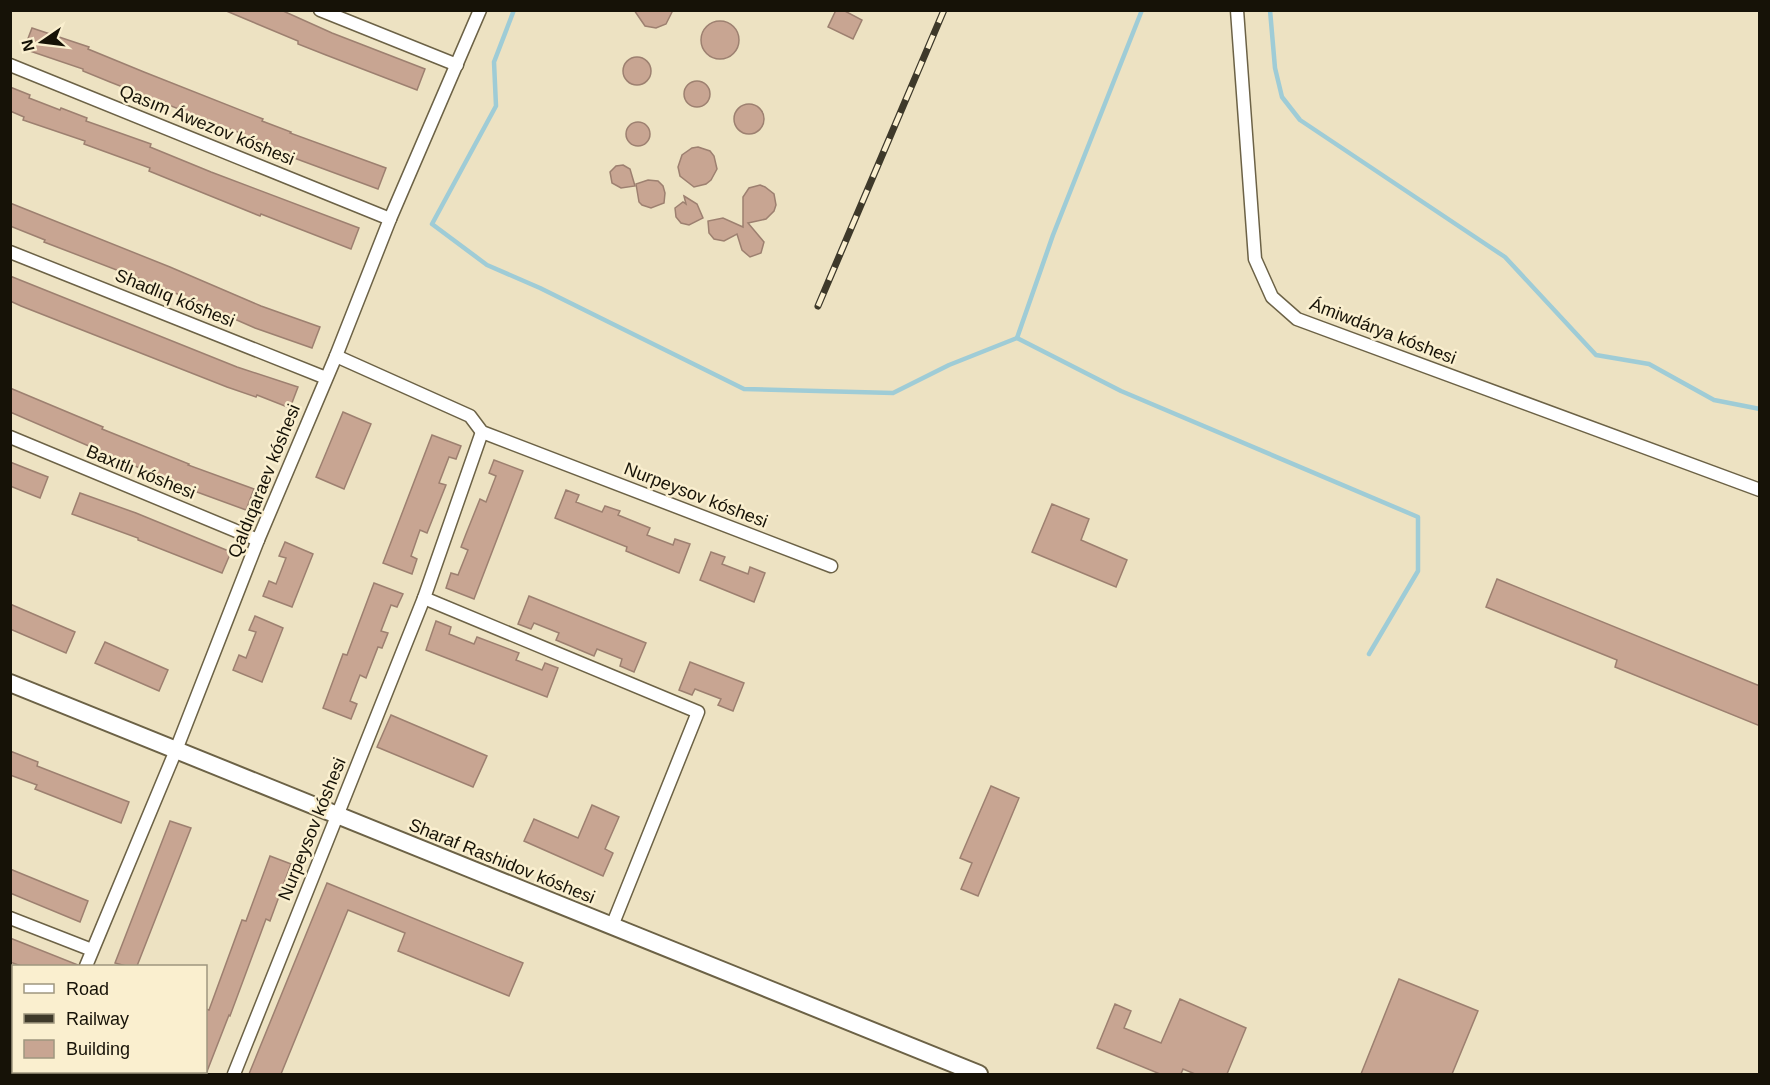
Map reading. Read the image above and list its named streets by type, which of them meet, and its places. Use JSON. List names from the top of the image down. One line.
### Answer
{"streets":{"street":["Qasım Áwezov kóshesi","Shadlıq kóshesi","Ámiwdárya kóshesi","Baxıtlı kóshesi","Qaldıqaraev kóshesi","Nurpeysov kóshesi","Sharaf Rashidov kóshesi"]},"crossings":[["Qasım Áwezov kóshesi","Qaldıqaraev kóshesi"],["Shadlıq kóshesi","Qaldıqaraev kóshesi"],["Baxıtlı kóshesi","Qaldıqaraev kóshesi"],["Qaldıqaraev kóshesi","Nurpeysov kóshesi"],["Qaldıqaraev kóshesi","Sharaf Rashidov kóshesi"],["Nurpeysov kóshesi","Sharaf Rashidov kóshesi"]],"legend":["Road","Railway","Building"],"north":"left"}
